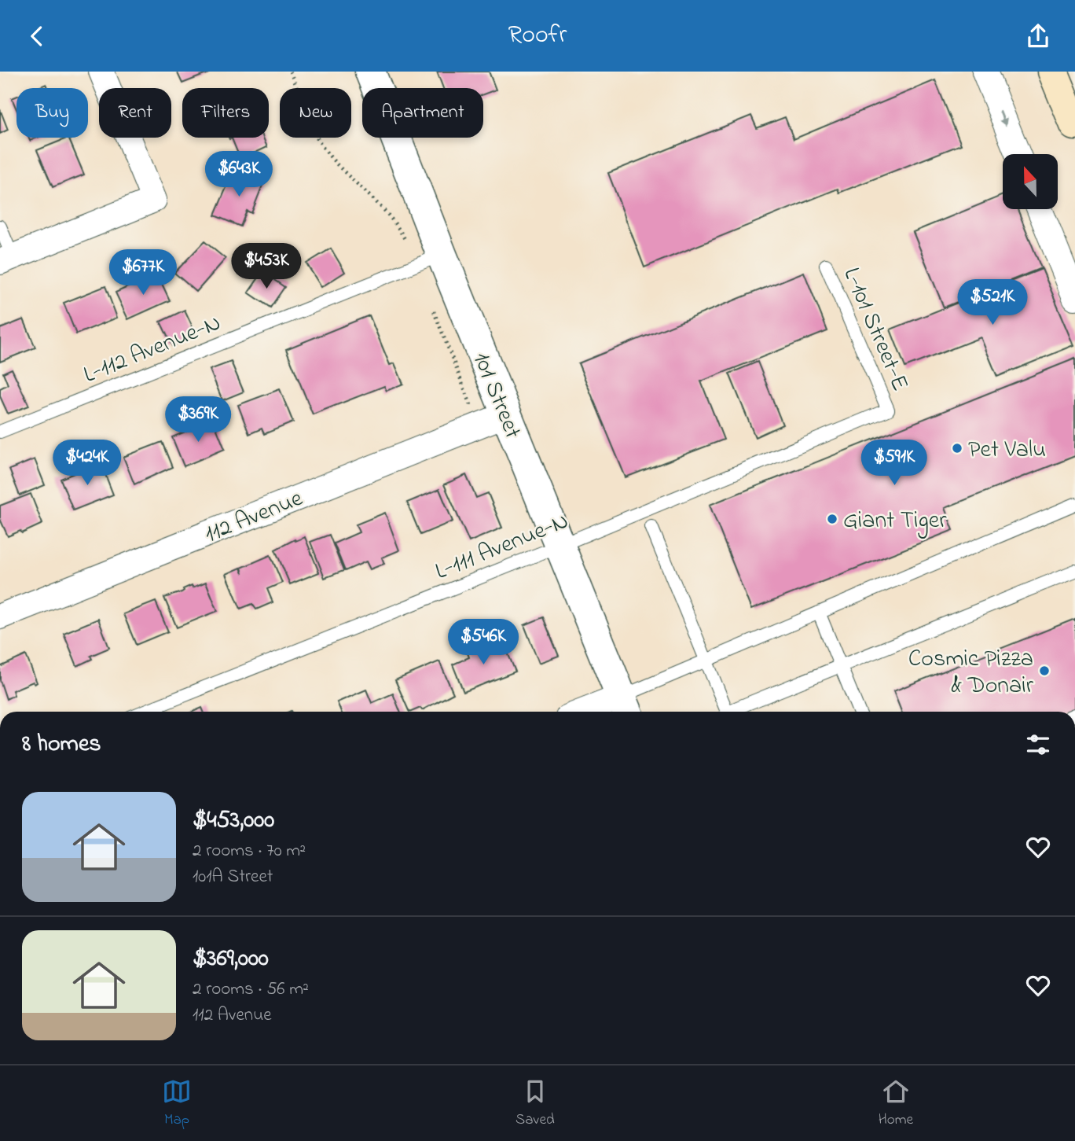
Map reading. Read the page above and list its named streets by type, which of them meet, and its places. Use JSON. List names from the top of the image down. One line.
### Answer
{"streets":{"street":["101 Street","112 Avenue"],"lane":["L-101 Street-E","L-112 Avenue-N","L-111 Avenue-N"]},"crossings":[["L-101 Street-E","L-111 Avenue-N"],["L-112 Avenue-N","101 Street"],["101 Street","112 Avenue"],["101 Street","L-111 Avenue-N"]],"places":["Pet Valu","Giant Tiger","Cosmic Pizza & Donair"],"north":"top","page":{"header":"Roofr","chip":["Buy","Rent","Filters","New","Apartment"],"price":["$643K","$453K","$677K","$521K","$369K","$424K","$591K","$546K"],"heading":"8 homes","list":[{"name":"$453,000","note":"2 rooms · 70 m² · 101A Street"},{"name":"$369,000","note":"2 rooms · 56 m² · 112 Avenue"}],"tabs":["Map","Saved","Home"]}}
